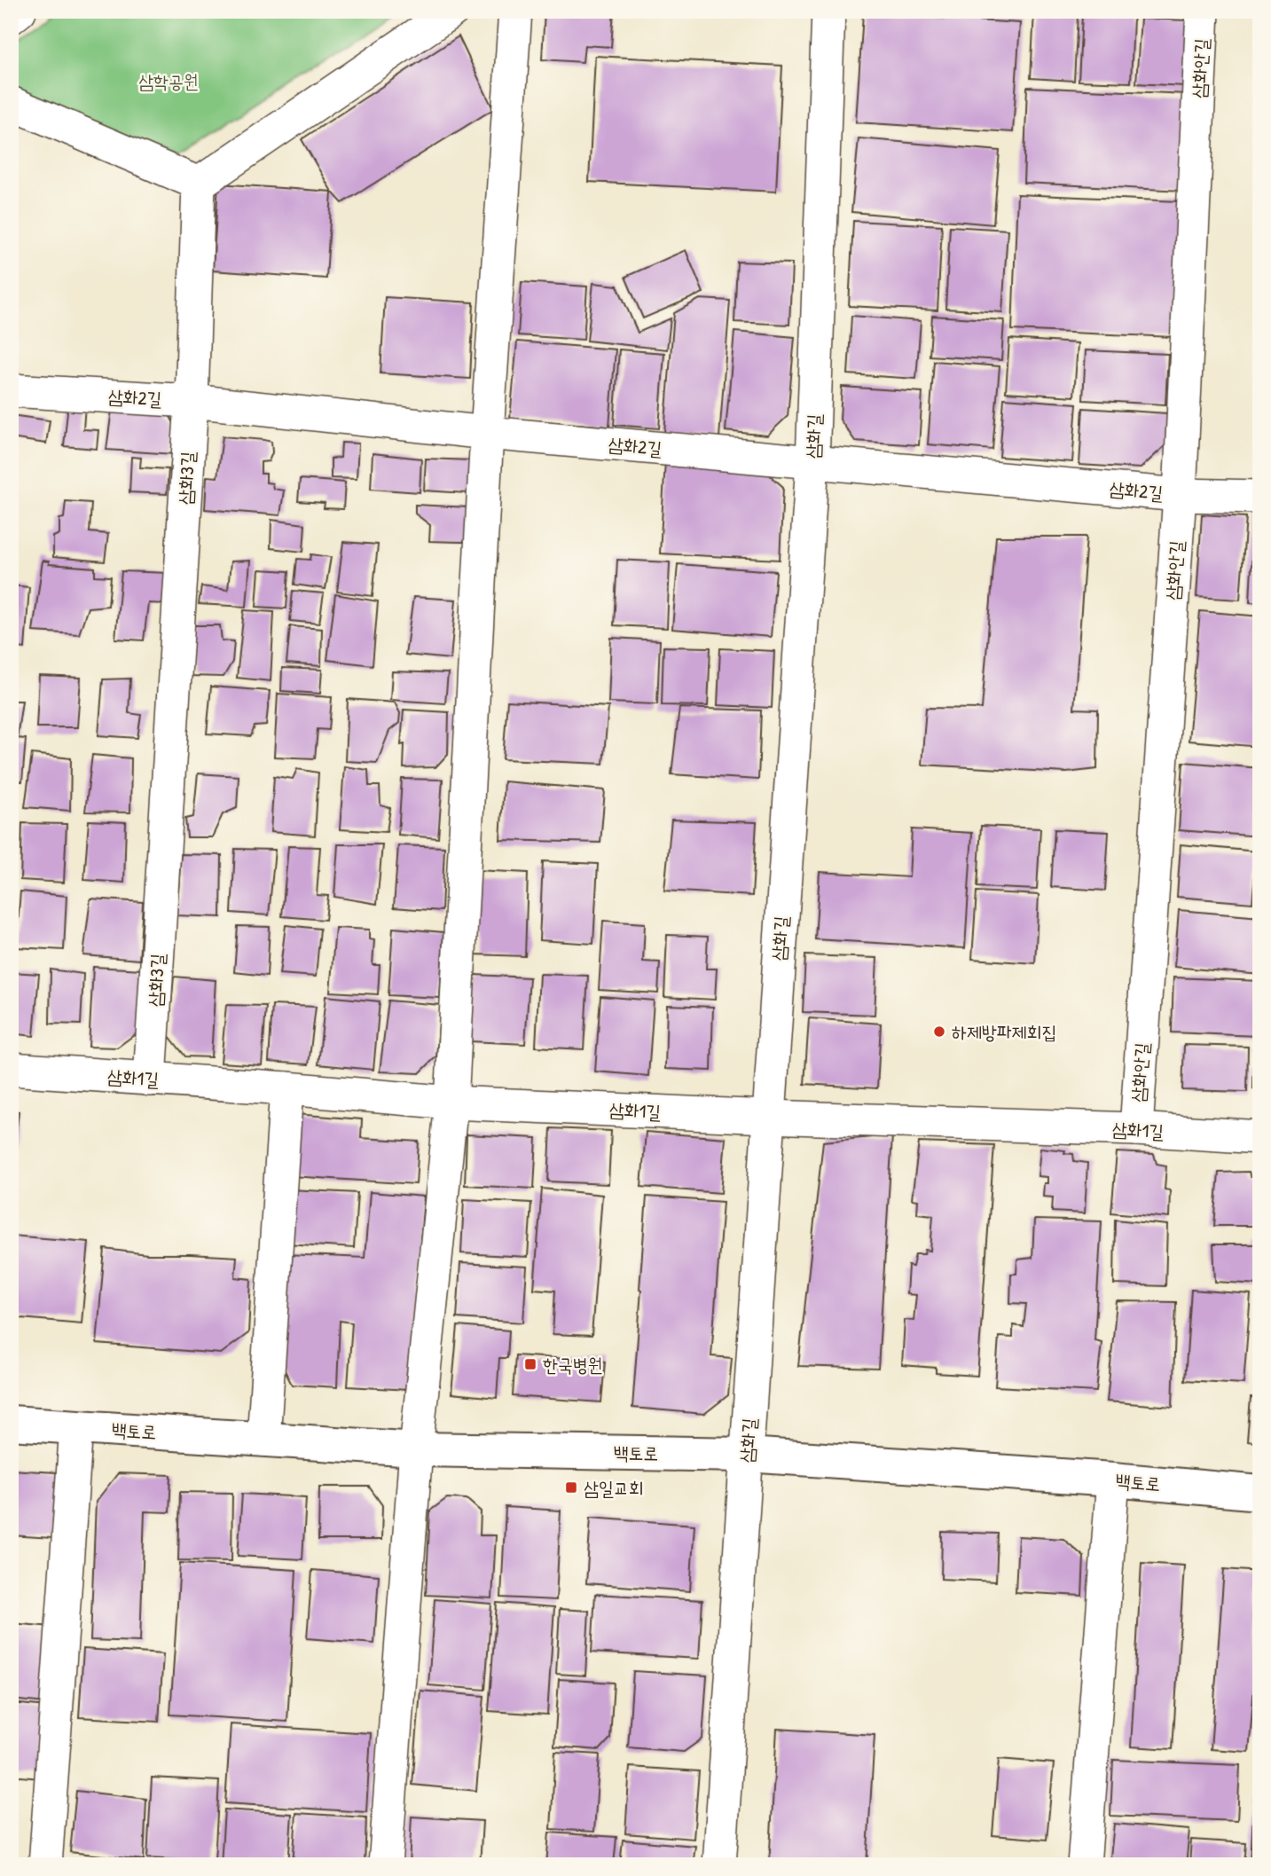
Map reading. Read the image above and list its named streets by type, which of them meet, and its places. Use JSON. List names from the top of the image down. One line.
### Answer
{"streets":{"street":["삼화안길","삼화2길","삼화길","삼화3길","삼화1길","백토로"]},"crossings":[["삼화안길","삼화2길"],["삼화안길","삼화1길"],["삼화2길","삼화길"],["삼화2길","삼화3길"],["삼화길","삼화1길"],["삼화길","백토로"],["삼화3길","삼화1길"]],"parks":["삼학공원"],"places":{"other":["하제방파제회집"],"transit":["한국병원","삼일교회"]}}
